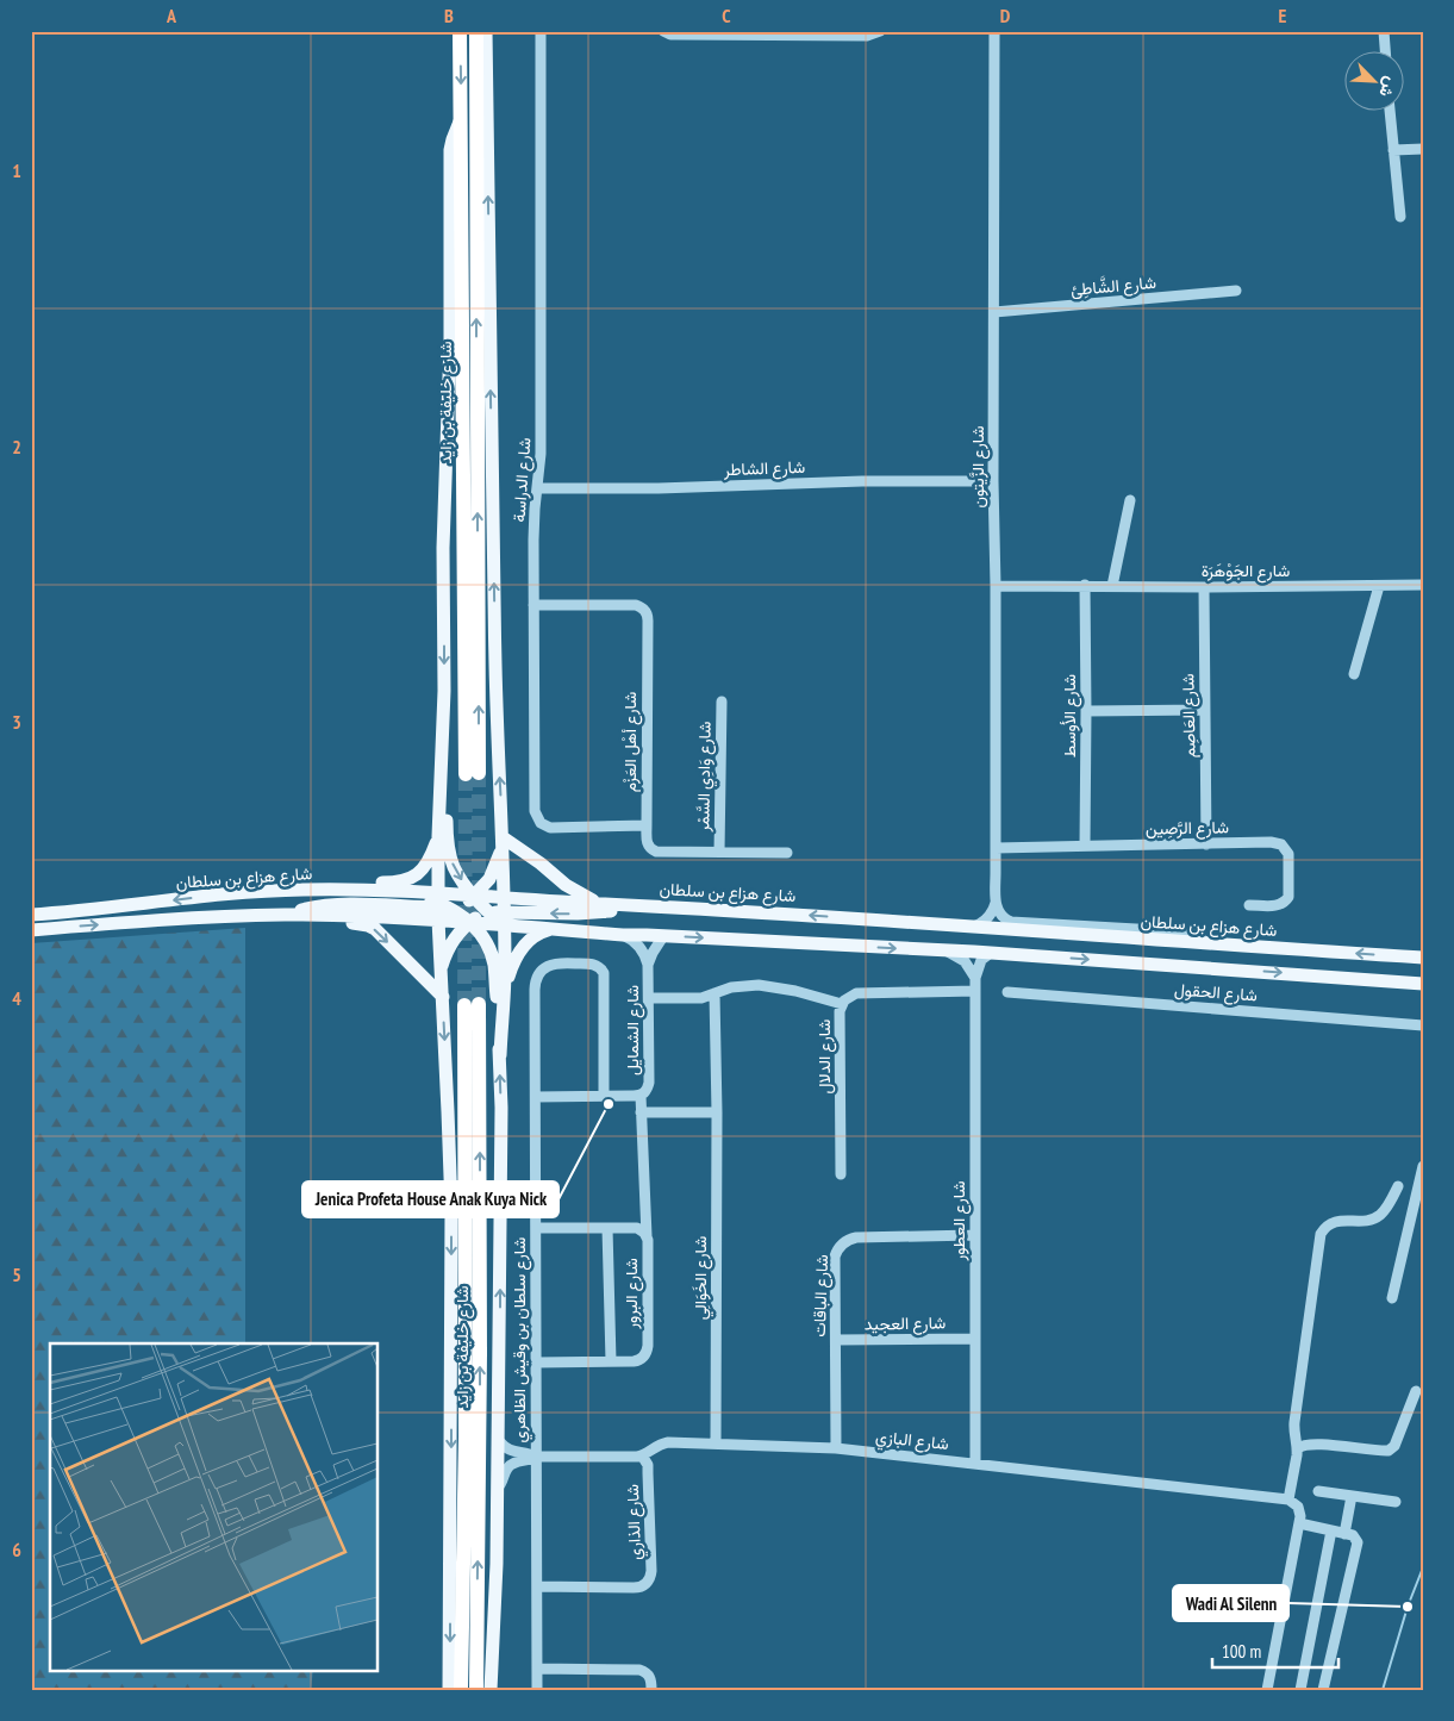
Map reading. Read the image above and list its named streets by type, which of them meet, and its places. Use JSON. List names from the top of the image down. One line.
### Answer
{"streets":{"highway":["شارع خليفة بن زايد"],"main road":["شارع هزاع بن سلطان"],"street":["شارع الشَّاطِئ","شارع الزَّيتون","شارع الشاطر","شارع الدراسة","شارع الجَوْهَرَة","شارع الأوسط","شارع العَاصِم","شارع أهْل العَزْم","شارع وَادِي السَّمْر","شارع الرَّصِين","شارع الحقول","شارع الشمايل","شارع الدلال","شارع العطور","شارع الخَوَالِي","شارع البرور","شارع الباقات","شارع العجيد","شارع سلطان بن وقيش الظاهري","شارع البازي","شارع الذاري"]},"crossings":[["شارع الشَّاطِئ","شارع الزَّيتون"],["شارع الزَّيتون","شارع الشاطر"],["شارع الزَّيتون","شارع الجَوْهَرَة"],["شارع الزَّيتون","شارع الرَّصِين"],["شارع الشاطر","شارع الدراسة"],["شارع الدراسة","شارع أهْل العَزْم"],["شارع الجَوْهَرَة","شارع الأوسط"],["شارع الجَوْهَرَة","شارع العَاصِم"],["شارع الأوسط","شارع الرَّصِين"],["شارع العَاصِم","شارع الرَّصِين"],["شارع أهْل العَزْم","شارع وَادِي السَّمْر"],["شارع هزاع بن سلطان","شارع الشمايل"],["شارع الشمايل","شارع سلطان بن وقيش الظاهري"],["شارع الدلال","شارع العطور"],["شارع العطور","شارع الباقات"],["شارع العطور","شارع العجيد"],["شارع العطور","شارع البازي"],["شارع الخَوَالِي","شارع البازي"],["شارع البرور","شارع سلطان بن وقيش الظاهري"],["شارع الباقات","شارع العجيد"],["شارع الباقات","شارع البازي"],["شارع سلطان بن وقيش الظاهري","شارع البازي"],["شارع سلطان بن وقيش الظاهري","شارع الذاري"],["شارع البازي","شارع الذاري"]],"places":["Jenica Profeta House Anak Kuya Nick","Wadi Al Silenn"],"scale_bar":"100 m","north":"bottom right","grid":{"columns":["A","B","C","D","E"],"rows":["1","2","3","4","5","6"]}}
